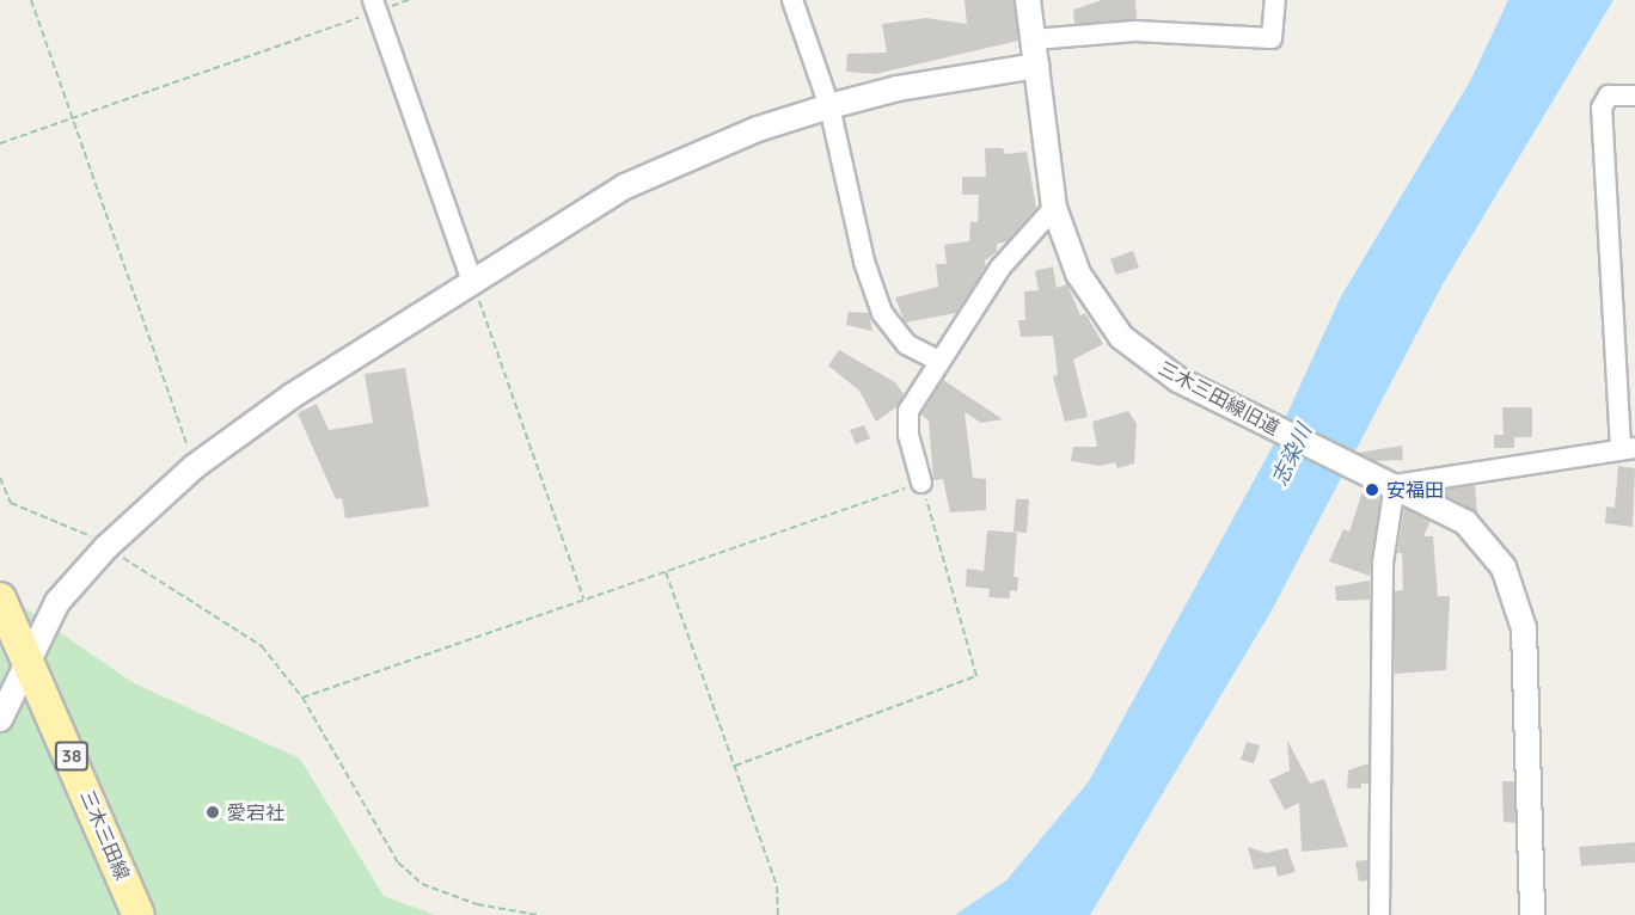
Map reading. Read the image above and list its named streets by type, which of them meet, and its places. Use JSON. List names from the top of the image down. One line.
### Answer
{"streets":{"main road":["38","三木三田線"],"street":["三木三田線旧道"]},"water":["志染川"],"places":["安福田","愛宕社"]}
